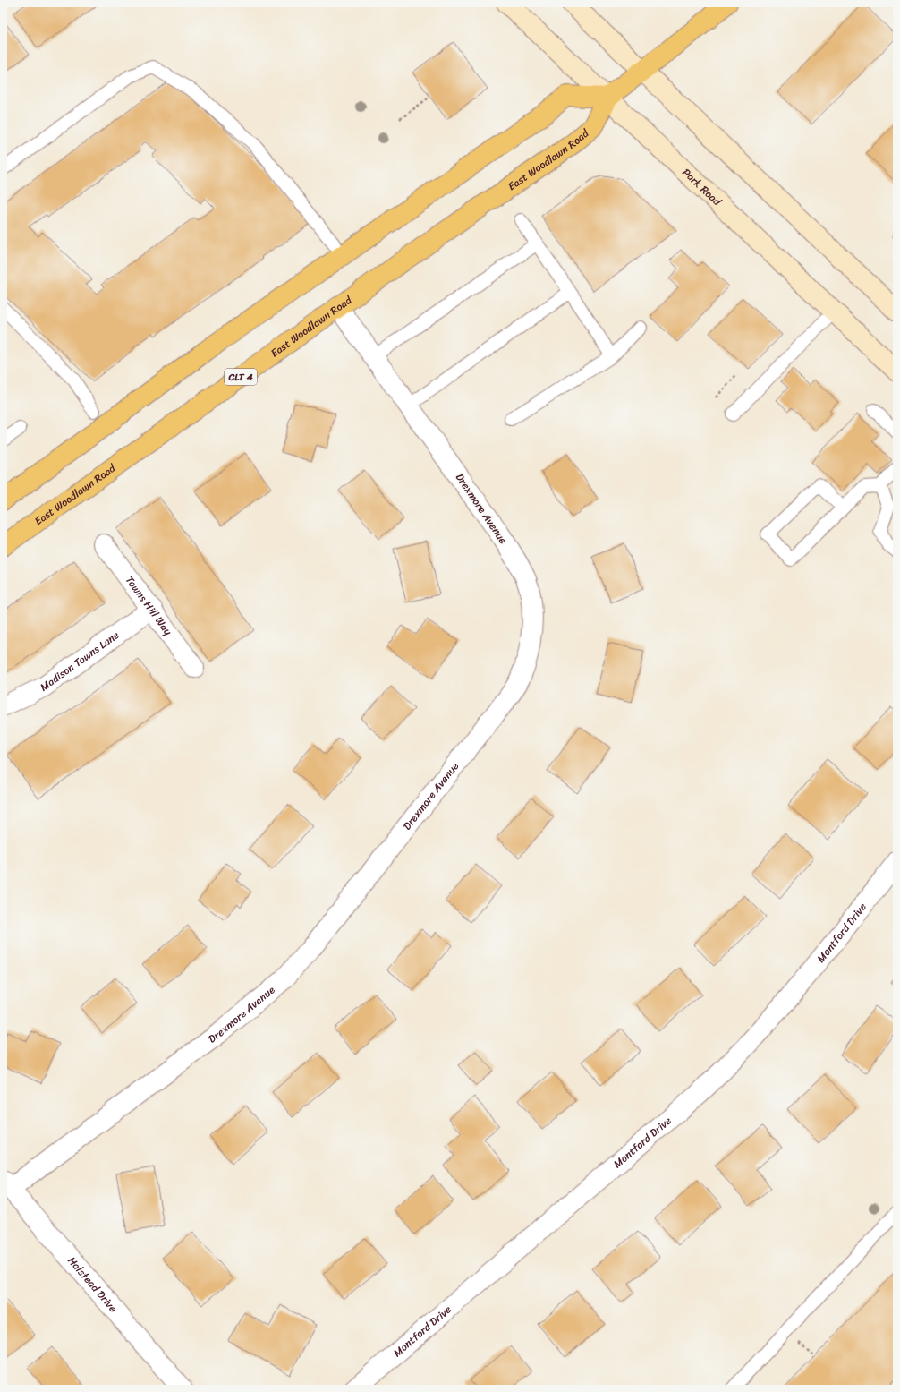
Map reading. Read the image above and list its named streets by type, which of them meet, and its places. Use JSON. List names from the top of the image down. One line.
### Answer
{"streets":{"main road":["East Woodlawn Road","Park Road","CLT 4"],"street":["Drexmore Avenue","Towns Hill Way","Madison Towns Lane","Montford Drive","Halstead Drive"]},"crossings":[["East Woodlawn Road","Park Road"],["East Woodlawn Road","Drexmore Avenue"],["Drexmore Avenue","Halstead Drive"],["Towns Hill Way","Madison Towns Lane"]]}
